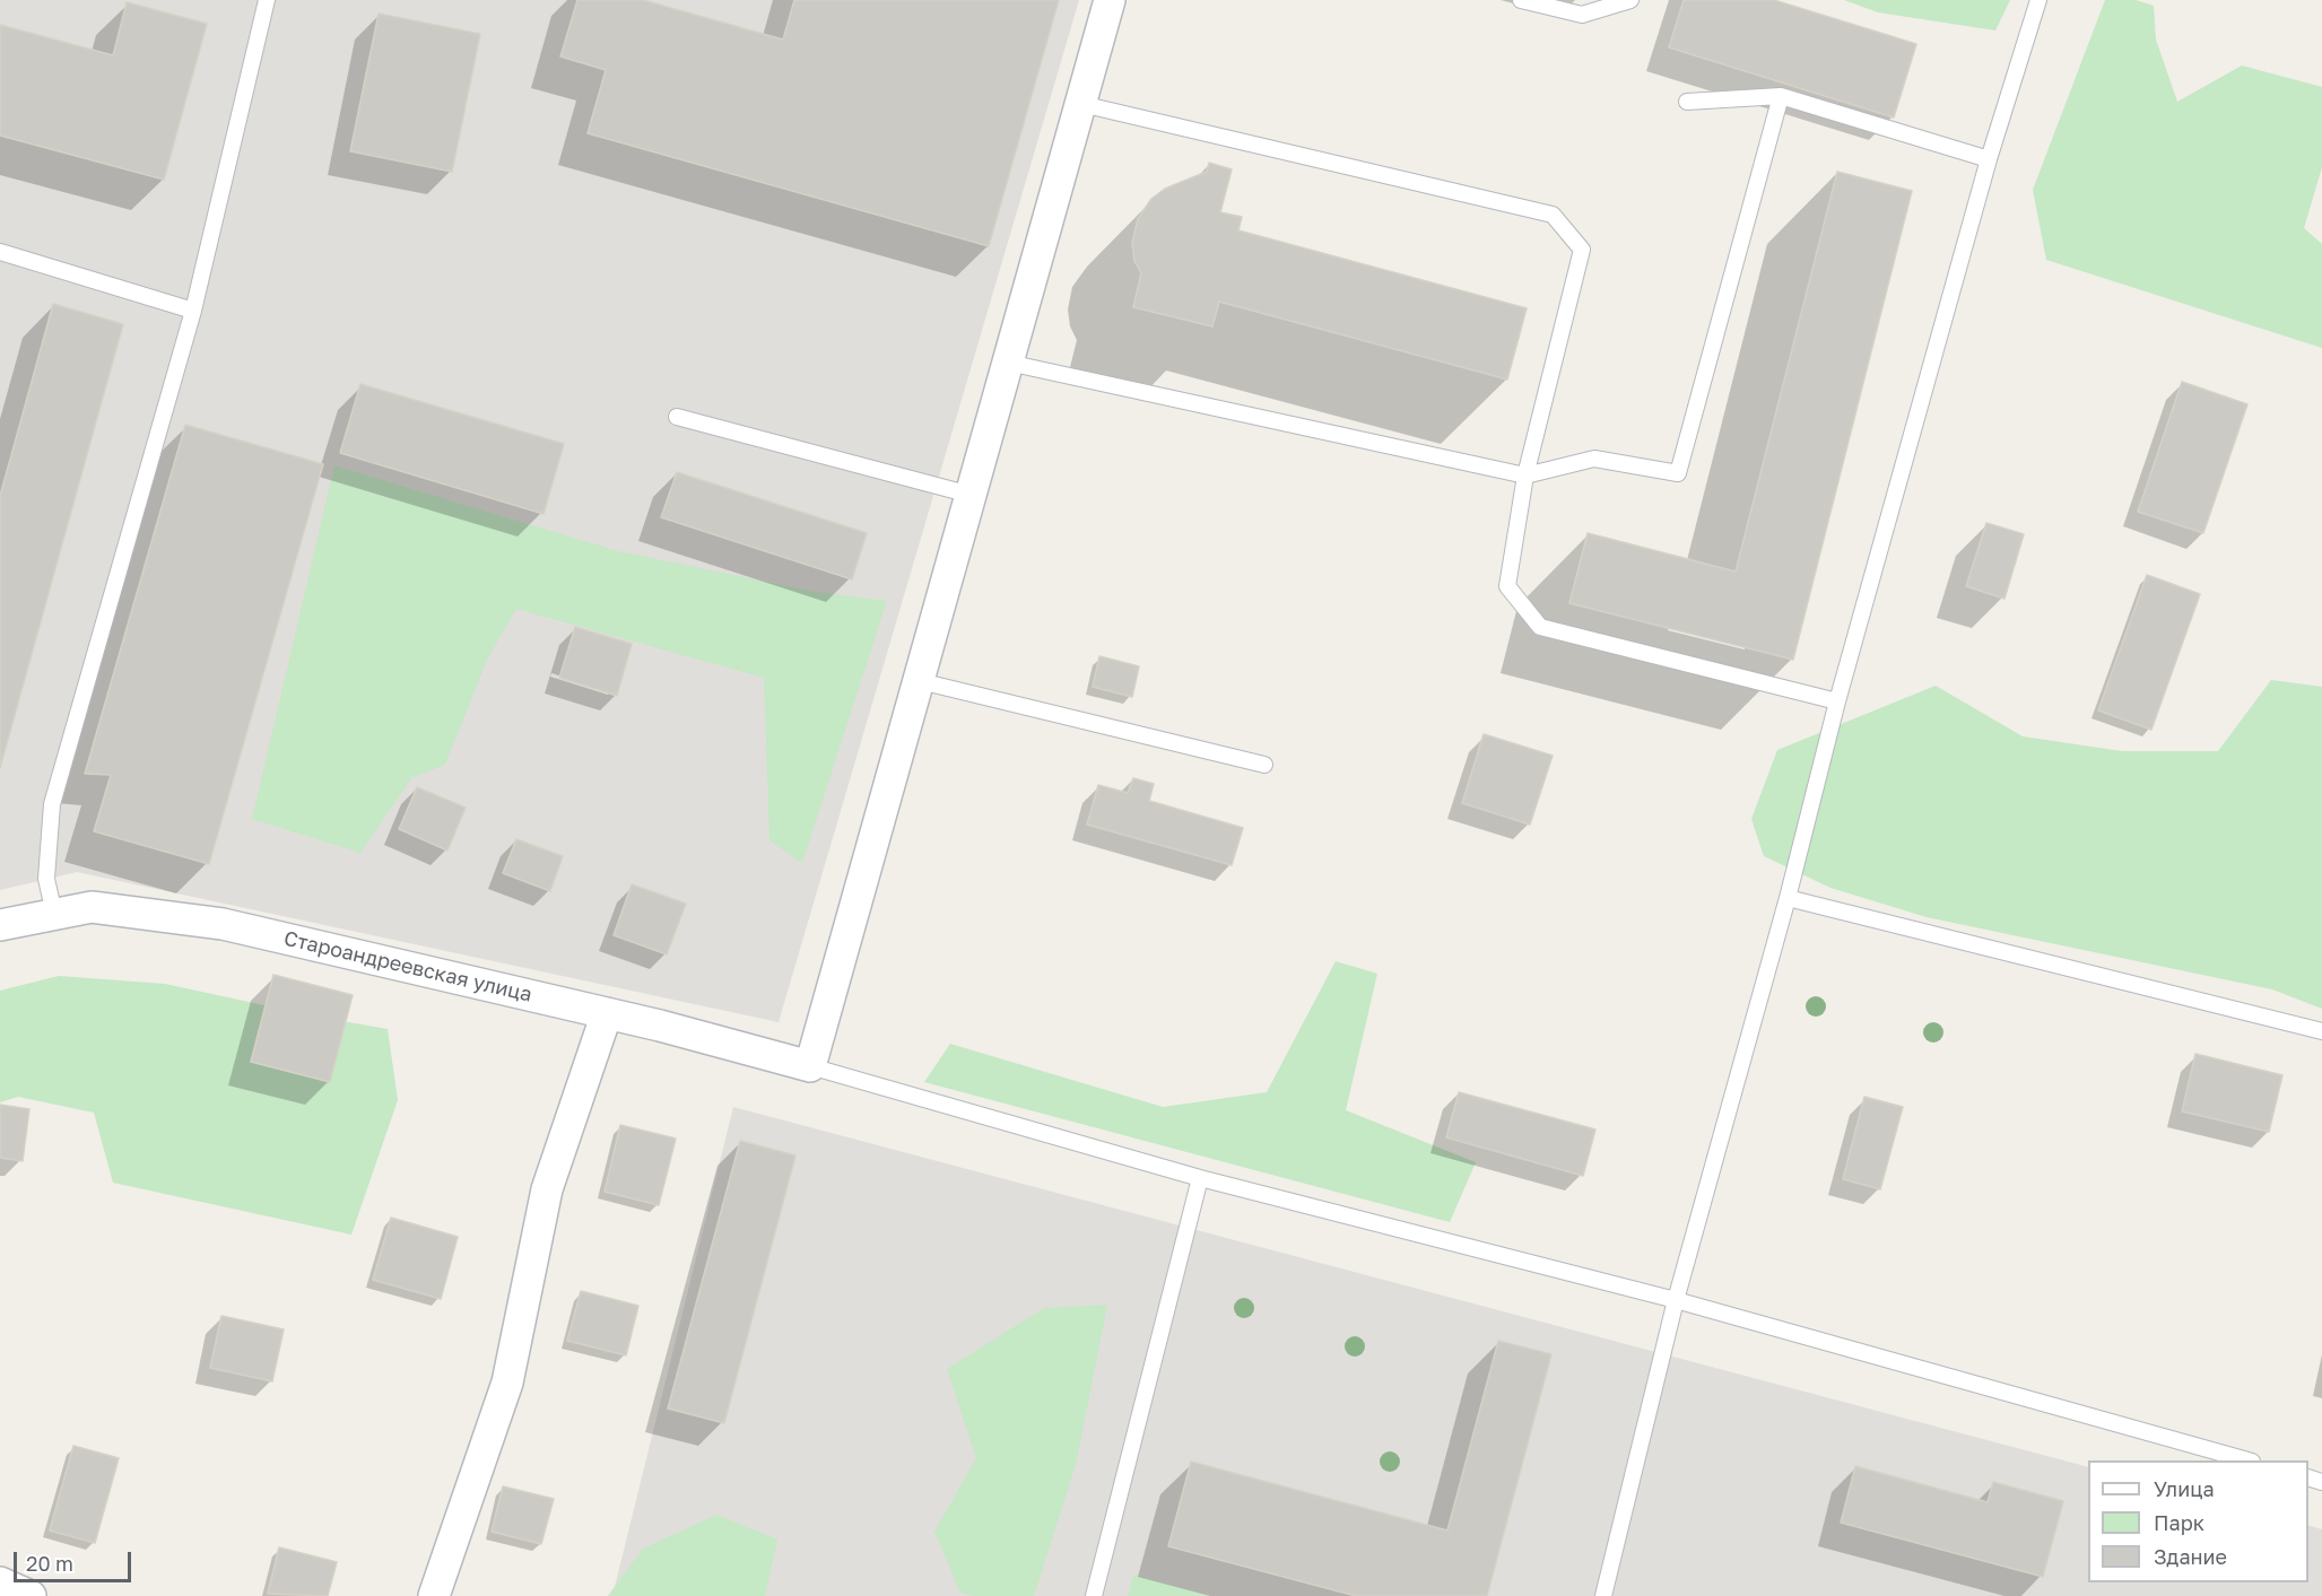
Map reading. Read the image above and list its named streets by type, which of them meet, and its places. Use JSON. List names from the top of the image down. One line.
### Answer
{"streets":{"street":["Староандреевская улица"]},"legend":["Улица","Парк","Здание"],"scale_bar":"20 m"}
